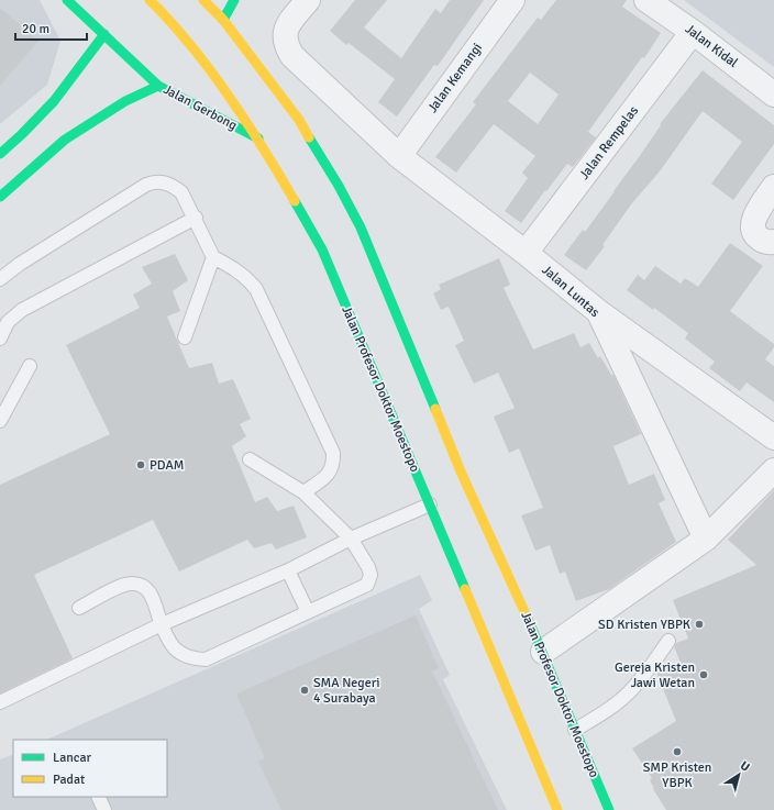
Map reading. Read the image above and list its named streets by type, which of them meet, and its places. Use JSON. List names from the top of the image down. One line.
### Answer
{"streets":{"main road":["Jalan Gerbong","Jalan Profesor Doktor Moestopo"],"street":["Jalan Kidal","Jalan Kemangi","Jalan Rempelas","Jalan Luntas"]},"crossings":[["Jalan Kidal","Jalan Rempelas"],["Jalan Kemangi","Jalan Luntas"],["Jalan Gerbong","Jalan Profesor Doktor Moestopo"],["Jalan Rempelas","Jalan Luntas"]],"places":["PDAM","SD Kristen YBPK","Gereja Kristen Jawi Wetan","SMA Negeri 4 Surabaya","SMP Kristen YBPK"],"legend":["Lancar","Padat"],"scale_bar":"20 m","north":"top right"}
